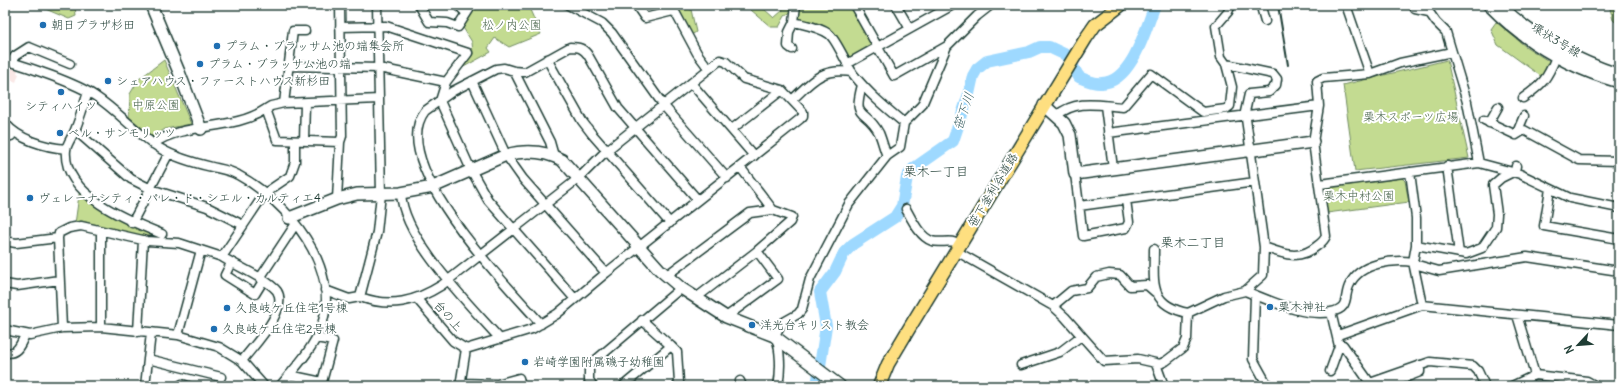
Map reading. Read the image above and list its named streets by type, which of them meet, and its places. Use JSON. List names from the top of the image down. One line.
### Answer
{"streets":{"main road":["笹下釜利谷道路"],"street":["環状3号線","台の上"]},"districts":["栗木一丁目","栗木二丁目"],"water":["笹下川"],"parks":["松ノ内公園","中原公園","栗木スポーツ広場","栗木中村公園"],"places":["朝日プラザ杉田","プラム・ブラッサム池の端集会所","プラム・ブラッサム池の端","シェアハウス・ファーストハウス新杉田","シティハイツ","ベル・サンモリッツ","ヴェレーナシティ・パレ・ド・シエル・カルティエ4","栗木神社","久良岐ケ丘住宅1号棟","洋光台キリスト教会","久良岐ケ丘住宅2号棟","岩崎学園附属磯子幼稚園"],"north":"bottom left"}
